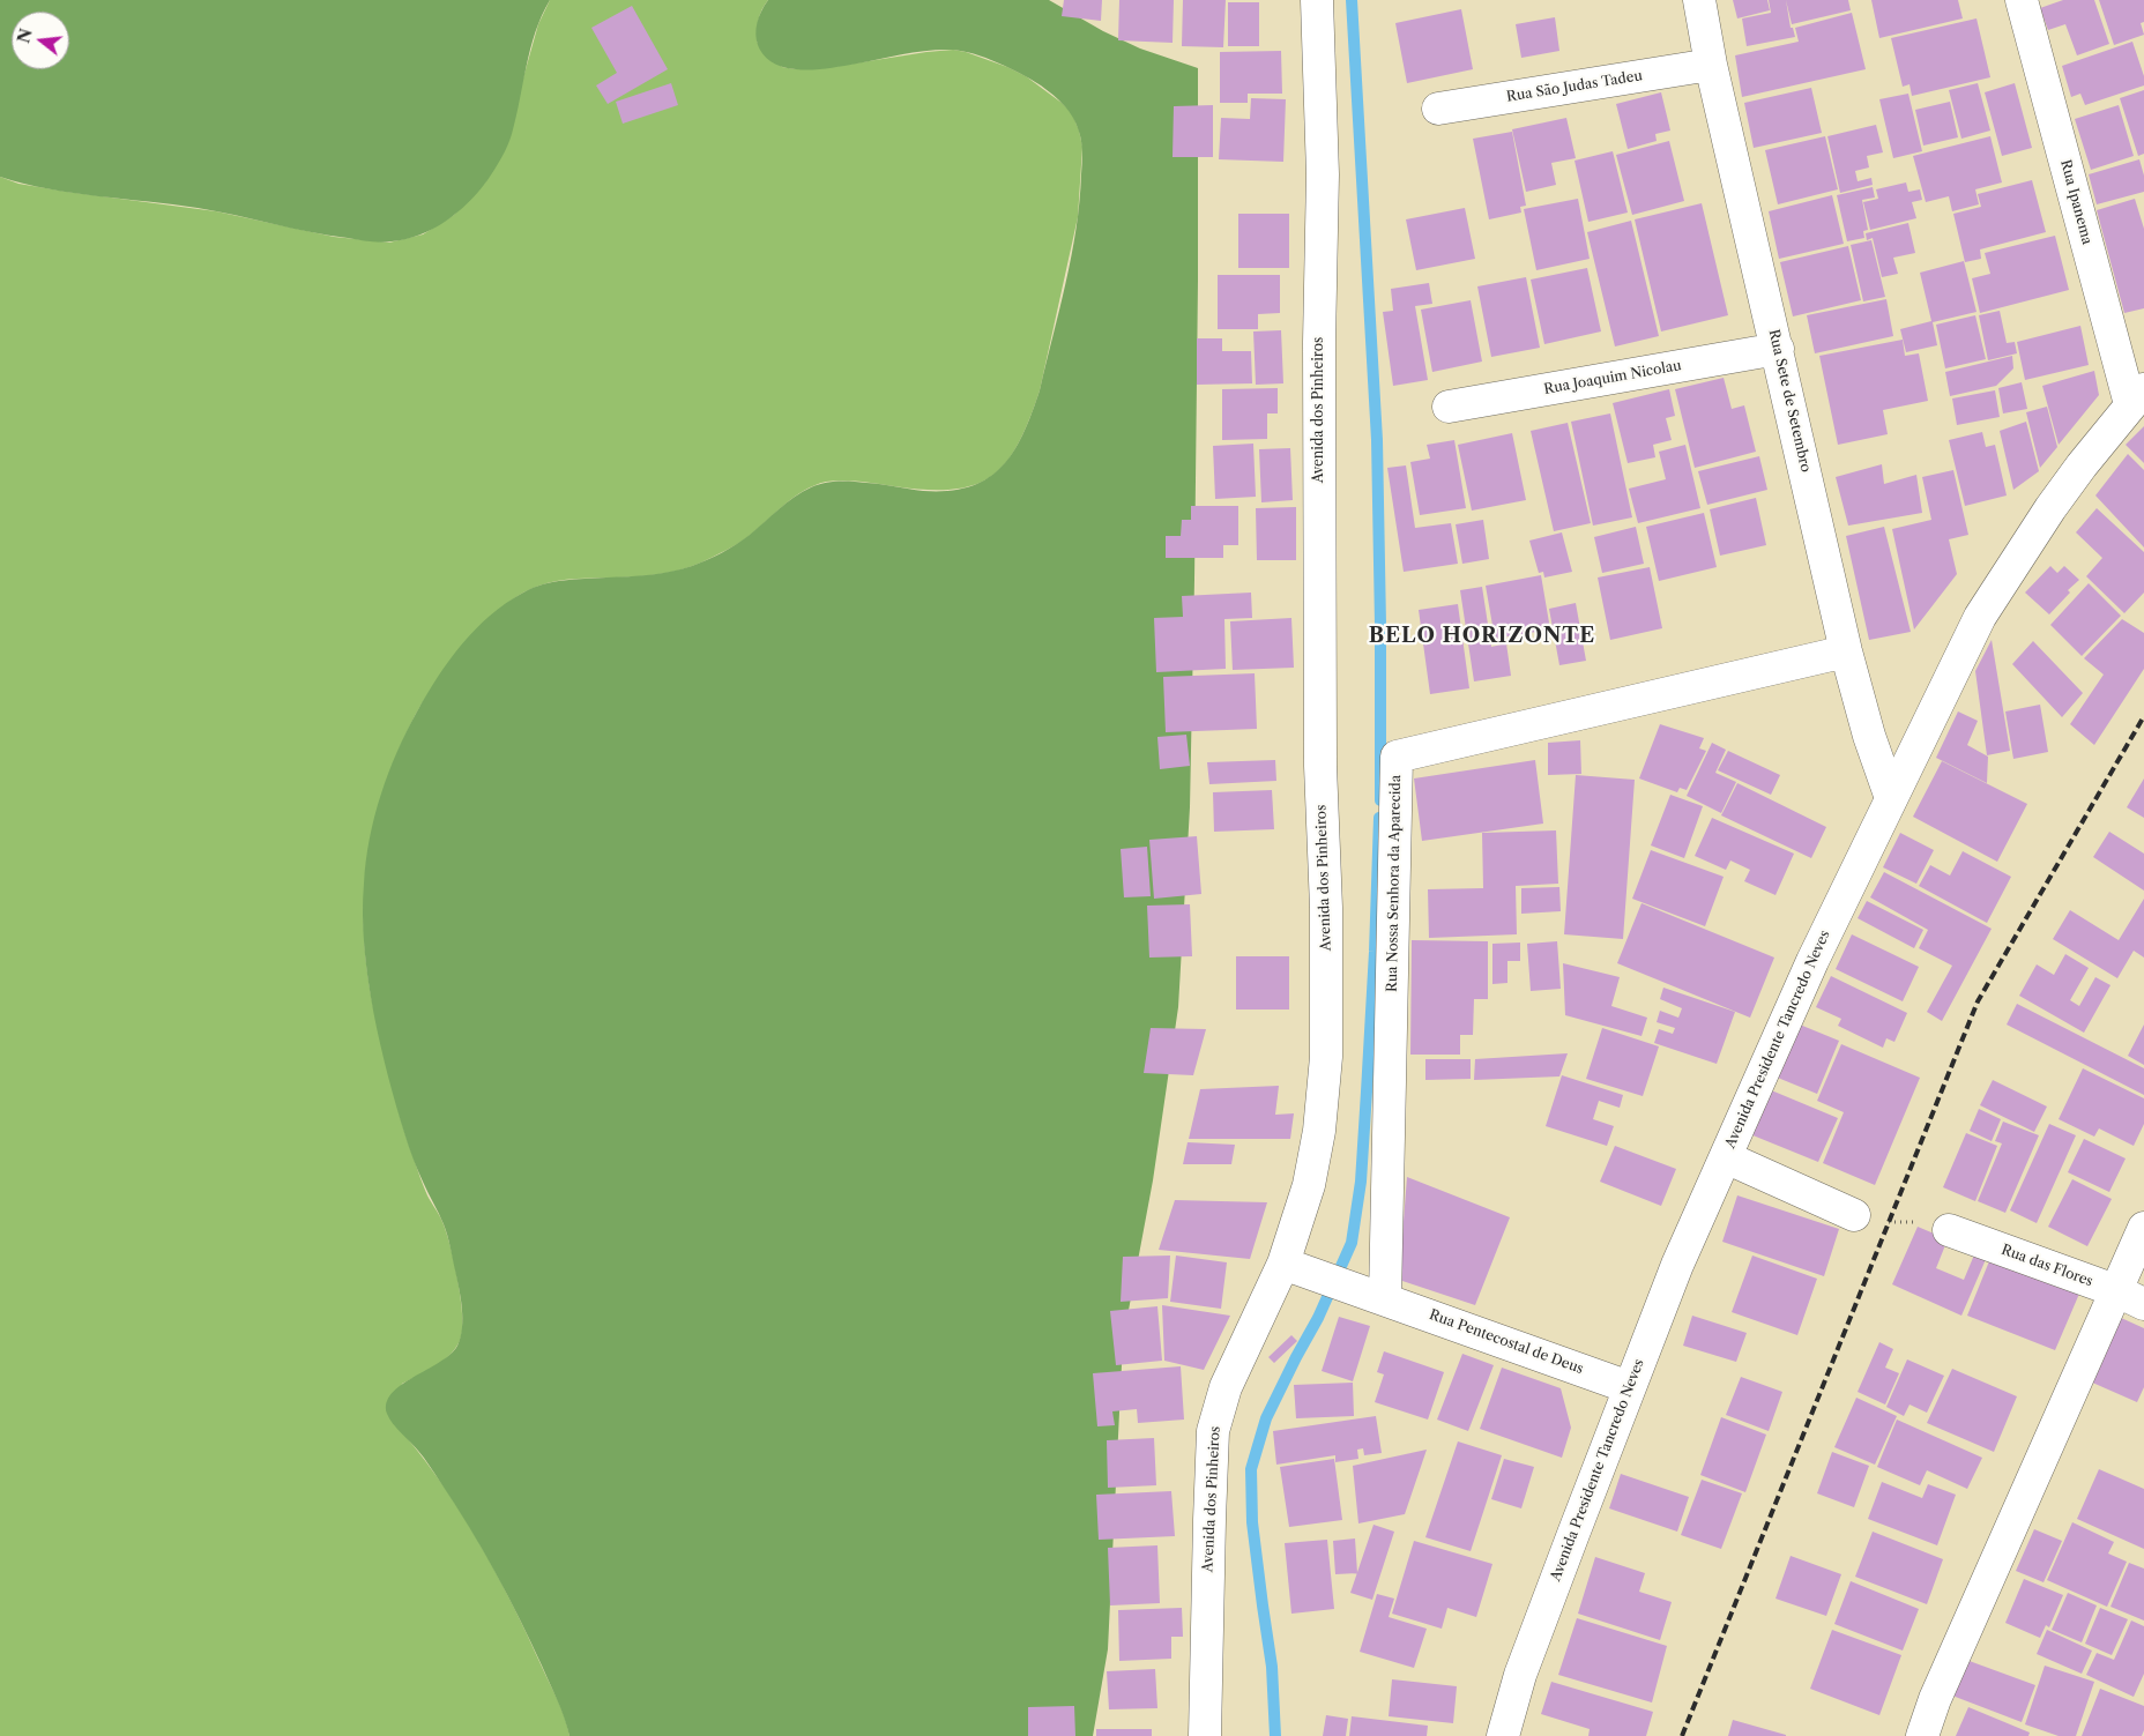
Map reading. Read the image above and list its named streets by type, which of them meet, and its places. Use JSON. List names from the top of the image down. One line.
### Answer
{"streets":{"street":["Rua São Judas Tadeu","Rua Ipanema","Rua Joaquim Nicolau","Rua Sete de Setembro","Avenida dos Pinheiros","Rua Nossa Senhora da Aparecida","Avenida Presidente Tancredo Neves","Rua das Flores","Rua Pentecostal de Deus"]},"crossings":[["Rua São Judas Tadeu","Rua Sete de Setembro"],["Rua Ipanema","Avenida Presidente Tancredo Neves"],["Rua Joaquim Nicolau","Rua Sete de Setembro"],["Rua Sete de Setembro","Rua Nossa Senhora da Aparecida"],["Rua Sete de Setembro","Avenida Presidente Tancredo Neves"],["Avenida dos Pinheiros","Rua Pentecostal de Deus"],["Rua Nossa Senhora da Aparecida","Rua Pentecostal de Deus"],["Avenida Presidente Tancredo Neves","Rua Pentecostal de Deus"]],"districts":["BELO HORIZONTE"],"north":"left"}
